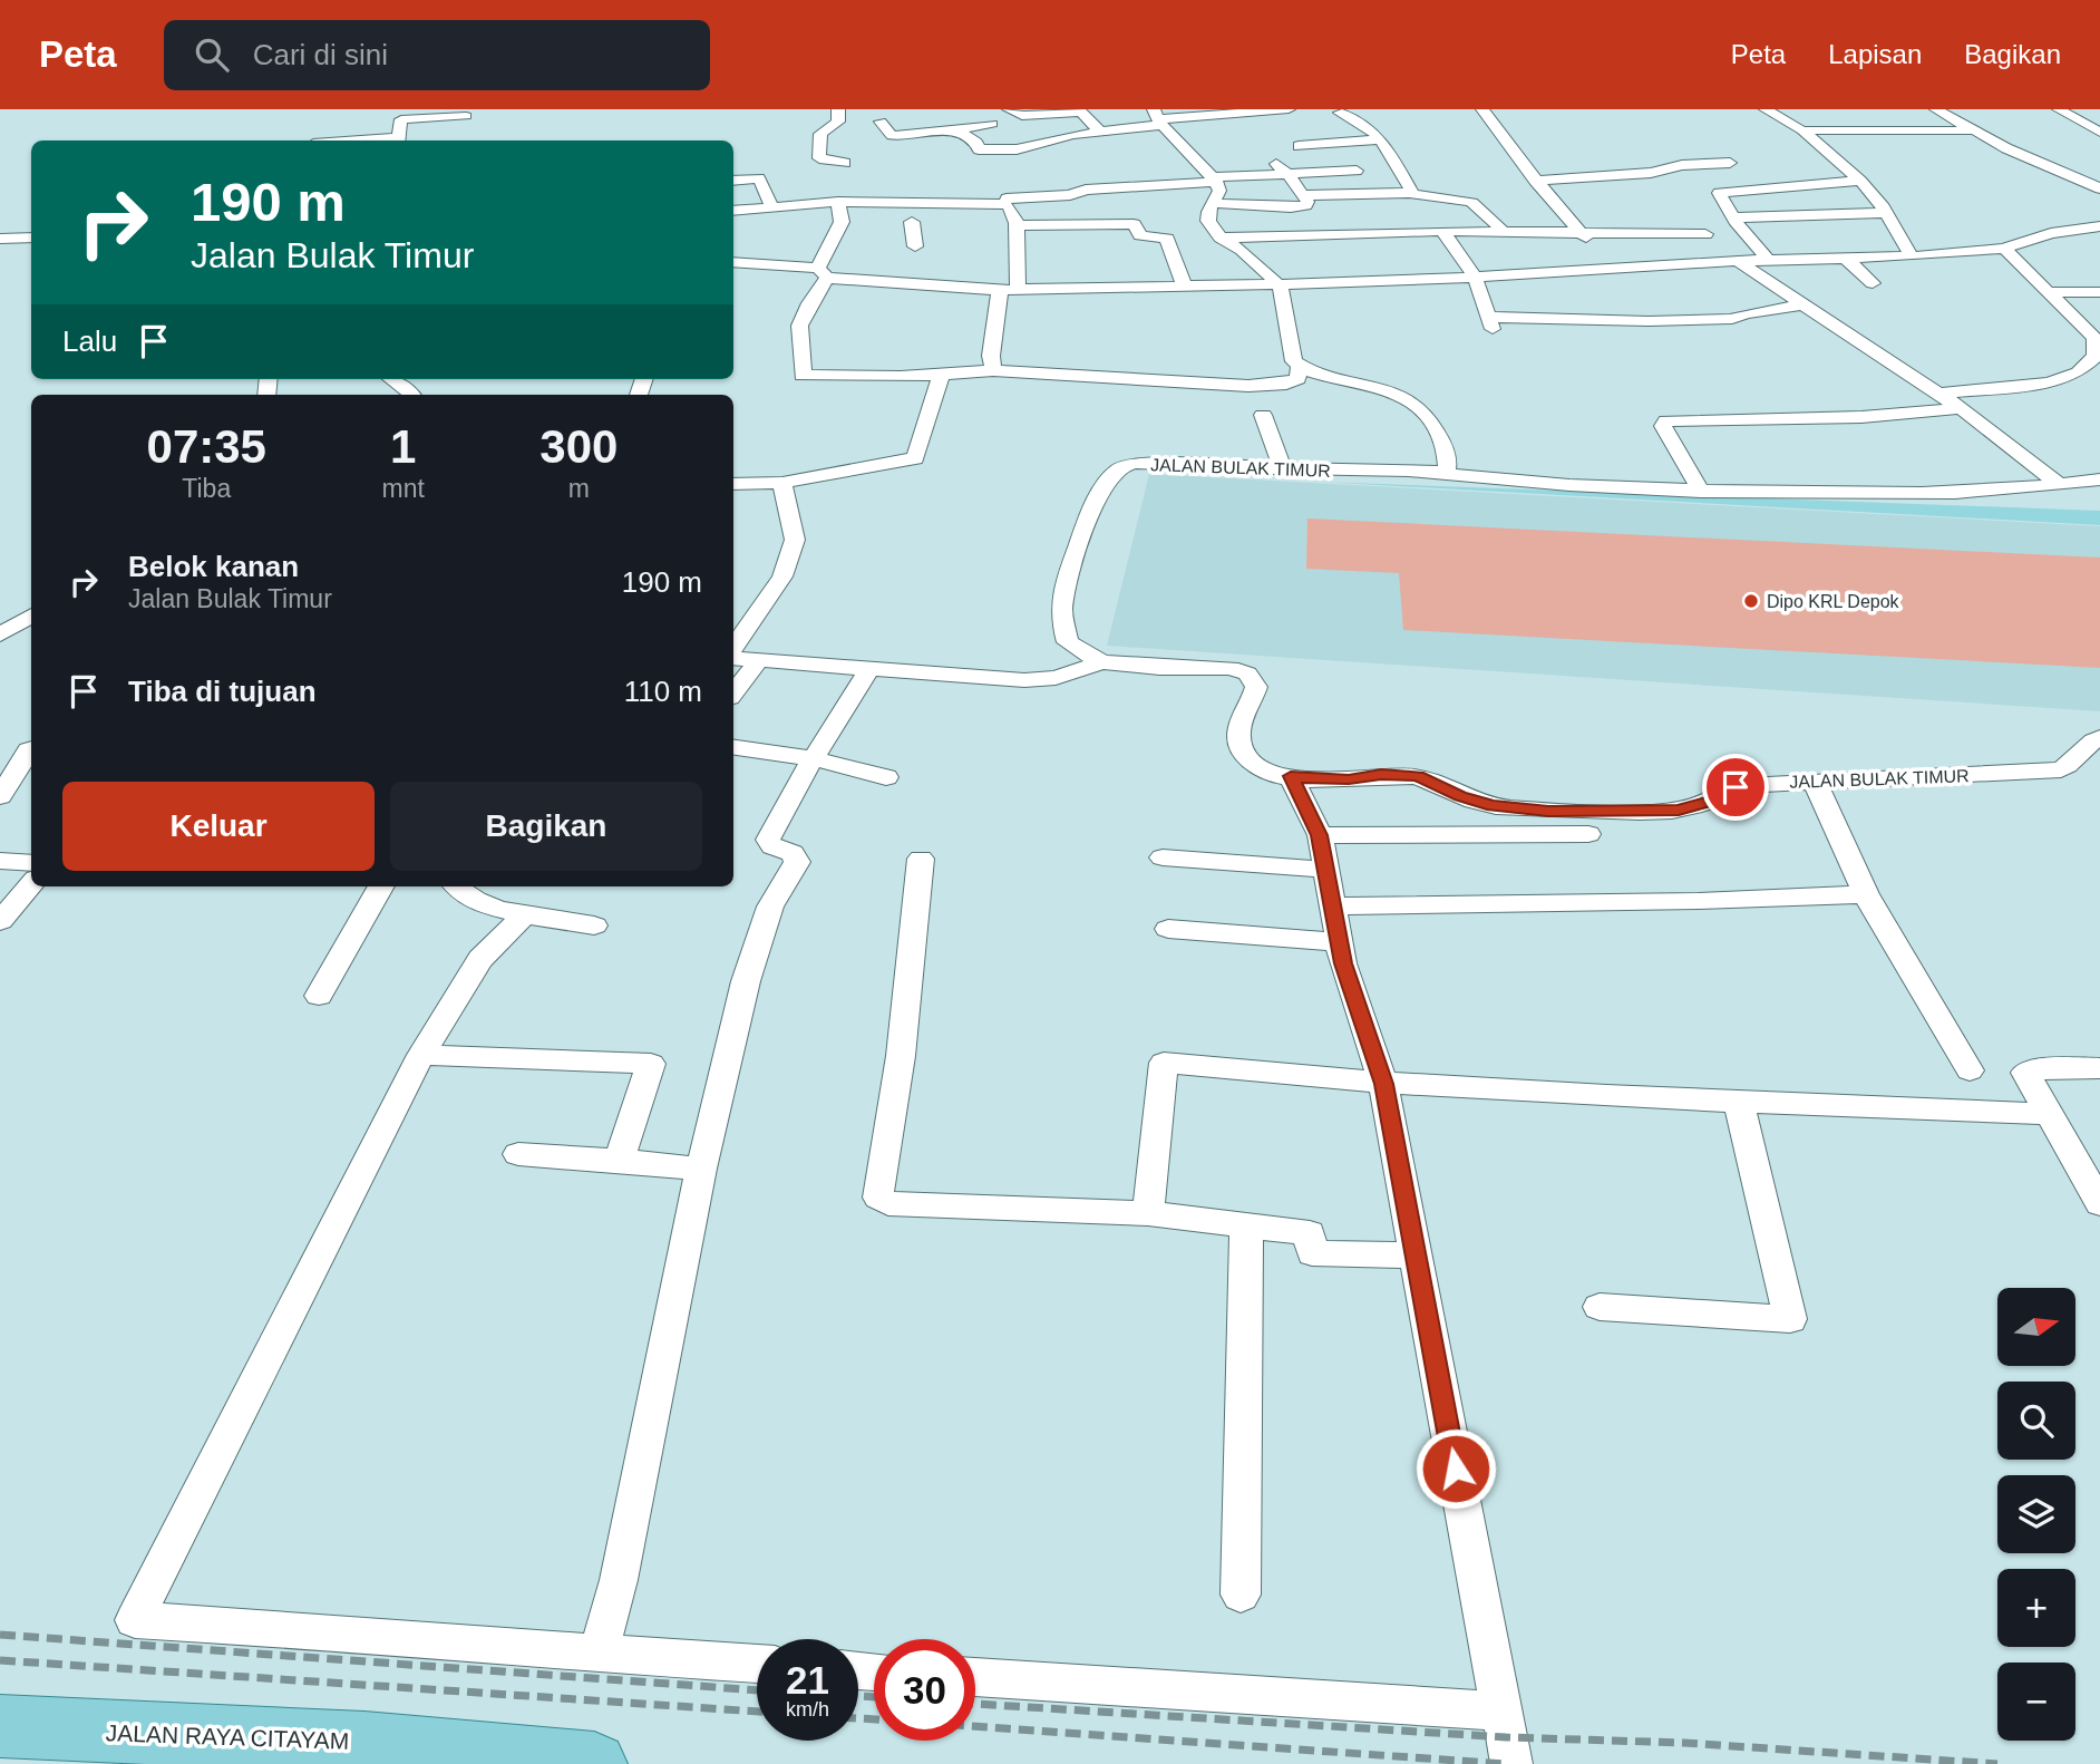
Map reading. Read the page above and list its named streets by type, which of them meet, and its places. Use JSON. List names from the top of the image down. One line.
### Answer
{"streets":{"main road":["JALAN RAYA CITAYAM"],"street":["JALAN BULAK TIMUR"]},"places":["Dipo KRL Depok"],"north":"right","page":{"header":"Peta","search":"Cari di sini","nav":["Peta","Lapisan","Bagikan"],"turn":["190 m","Jalan Bulak Timur"],"then":"Lalu","eta":["07:35","Tiba","1","mnt","300","m"],"list":[{"name":"Belok kanan","note":"Jalan Bulak Timur","value":"190 m"},{"name":"Tiba di tujuan","value":"110 m"}],"buttons":["Keluar","Bagikan"],"map_buttons":["+","−"],"speed":"21 km/h","limit":"30"}}
